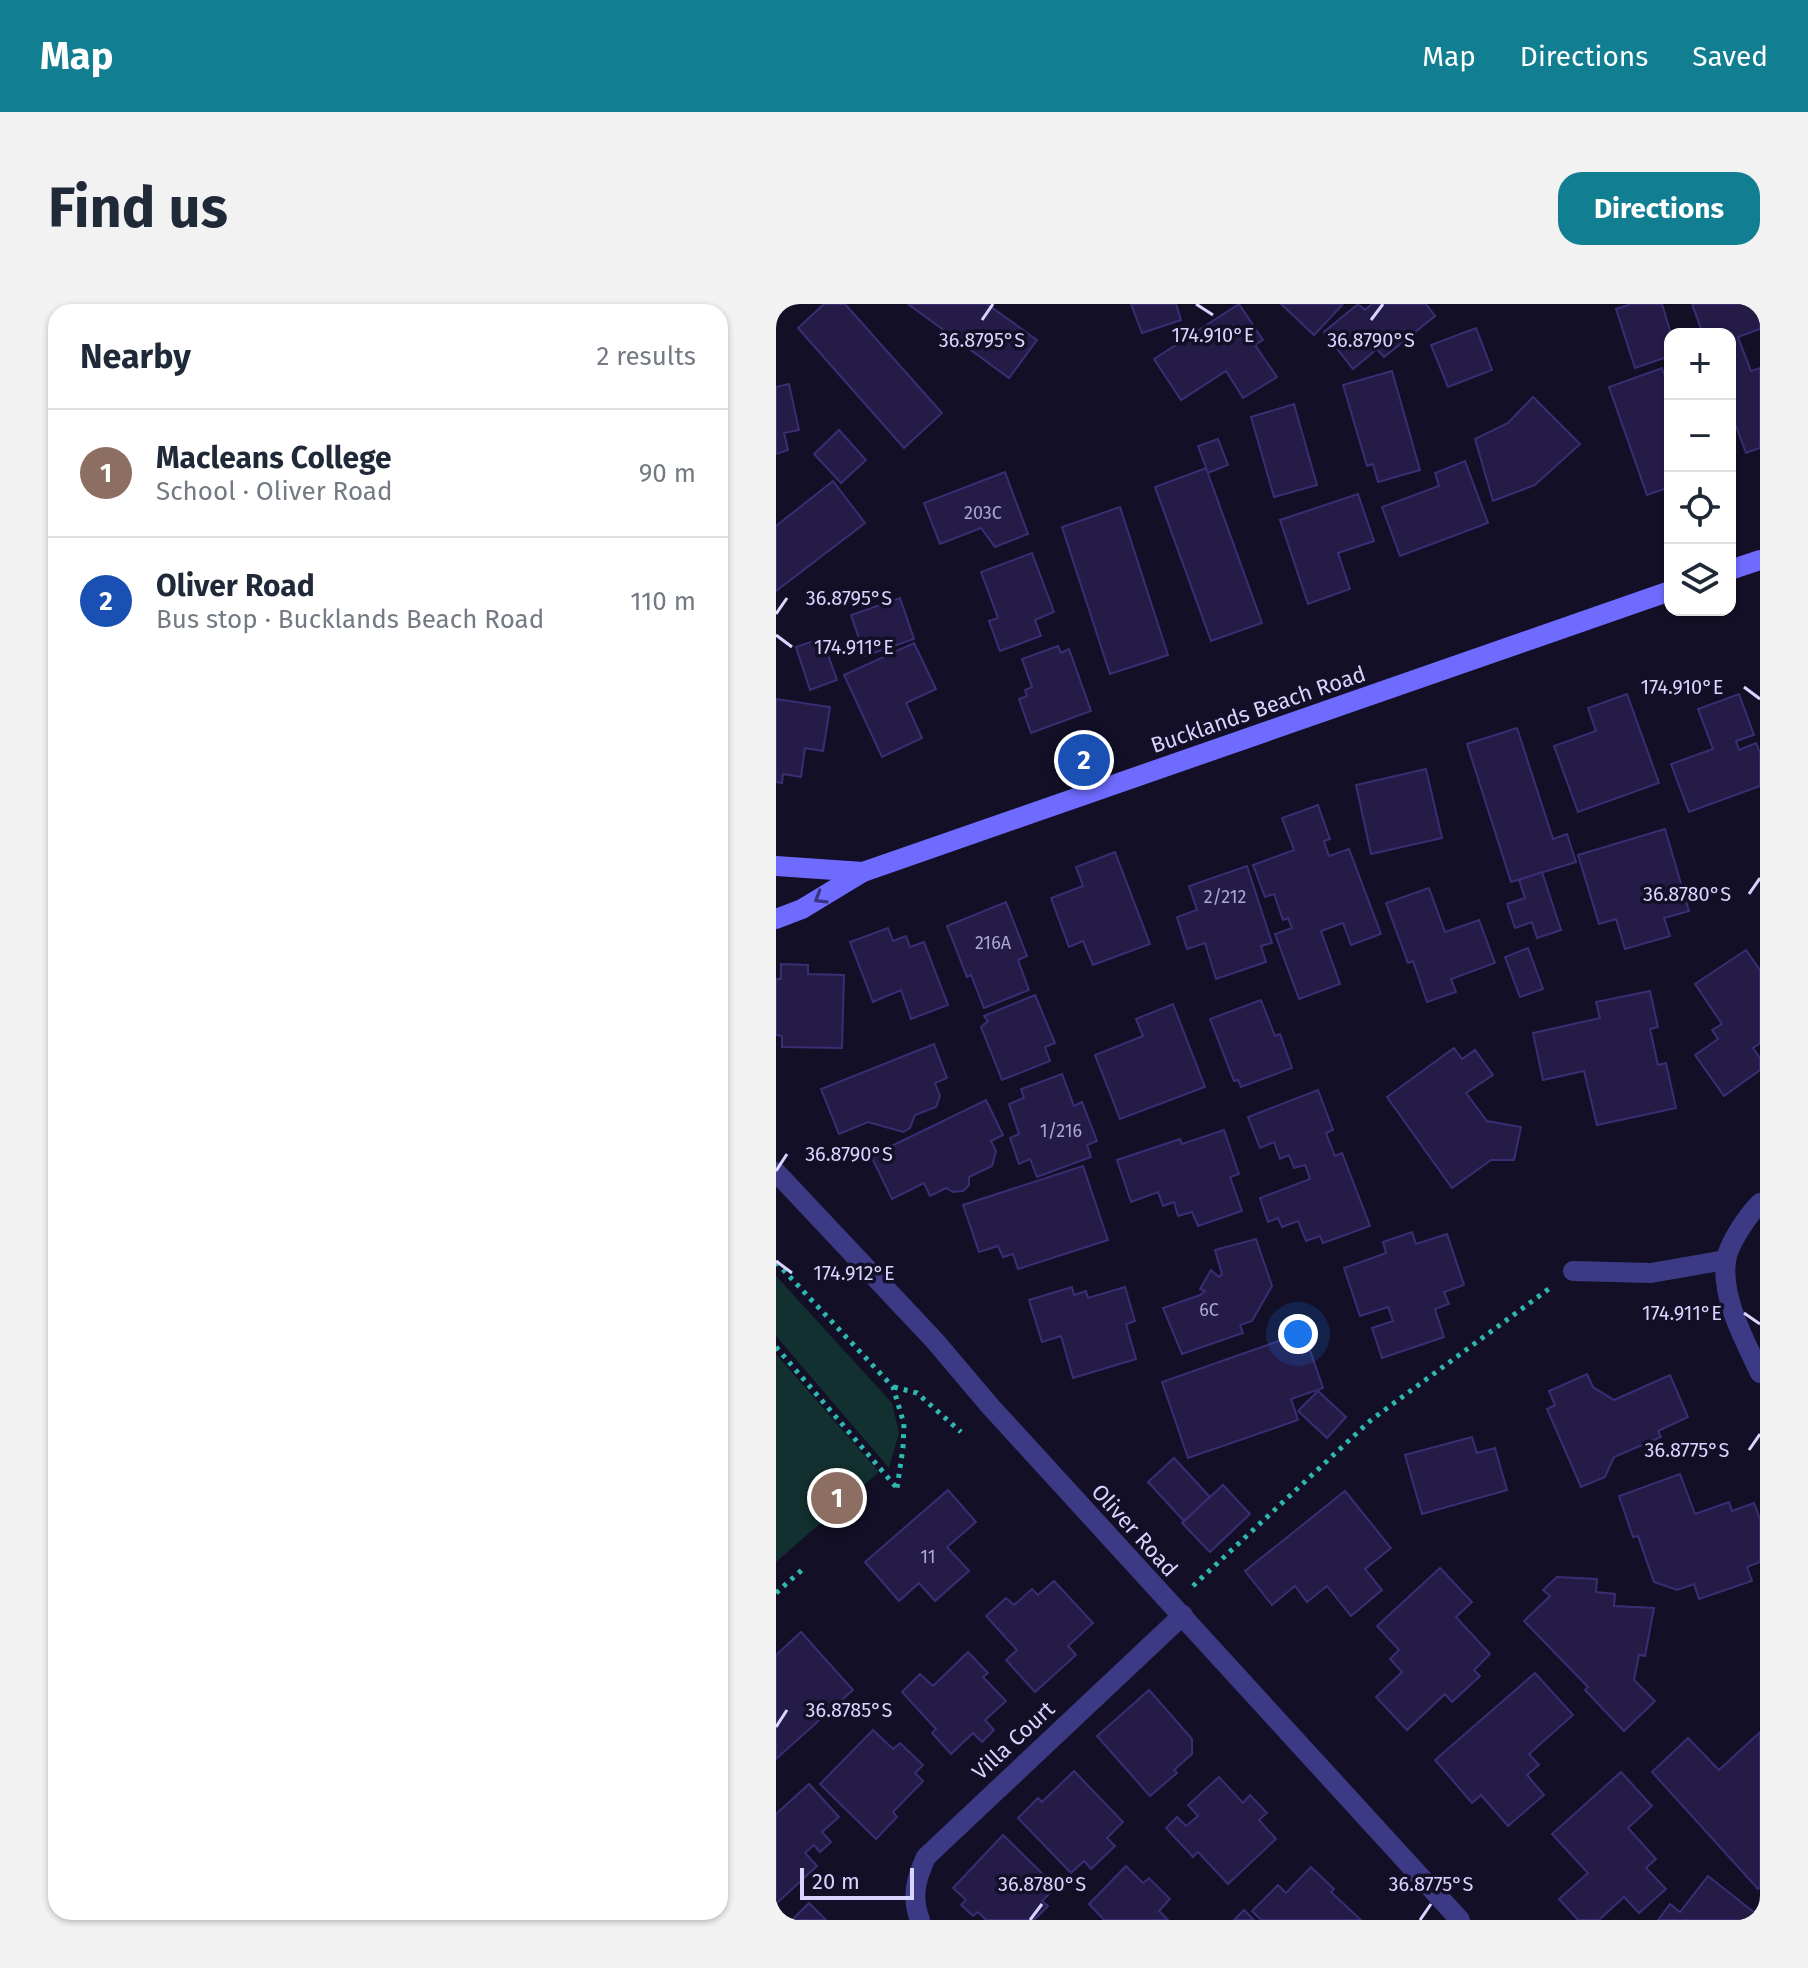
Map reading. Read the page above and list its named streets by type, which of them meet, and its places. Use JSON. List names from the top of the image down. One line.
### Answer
{"streets":{"main road":["Bucklands Beach Road"],"street":["Oliver Road","Villa Court"]},"crossings":[["Oliver Road","Villa Court"]],"house_numbers":["203C","2/212","216A","1/216","6C","11"],"scale_bar":"20 m","page":{"header":"Map","nav":["Map","Directions","Saved"],"buttons":"Directions","title":"Find us","heading":["Nearby","2 results"],"map_buttons":["+","−"],"list":[{"mark":"1","name":"Macleans College","note":"School · Oliver Road","value":"90 m"},{"mark":"2","name":"Oliver Road","note":"Bus stop · Bucklands Beach Road","value":"110 m"}],"pins":["2","1"],"scale":"20 m"},"coordinates":["174.910°E","36.8795°S","36.8790°S","174.911°E","36.8780°S","174.912°E","36.8775°S","36.8785°S"]}
